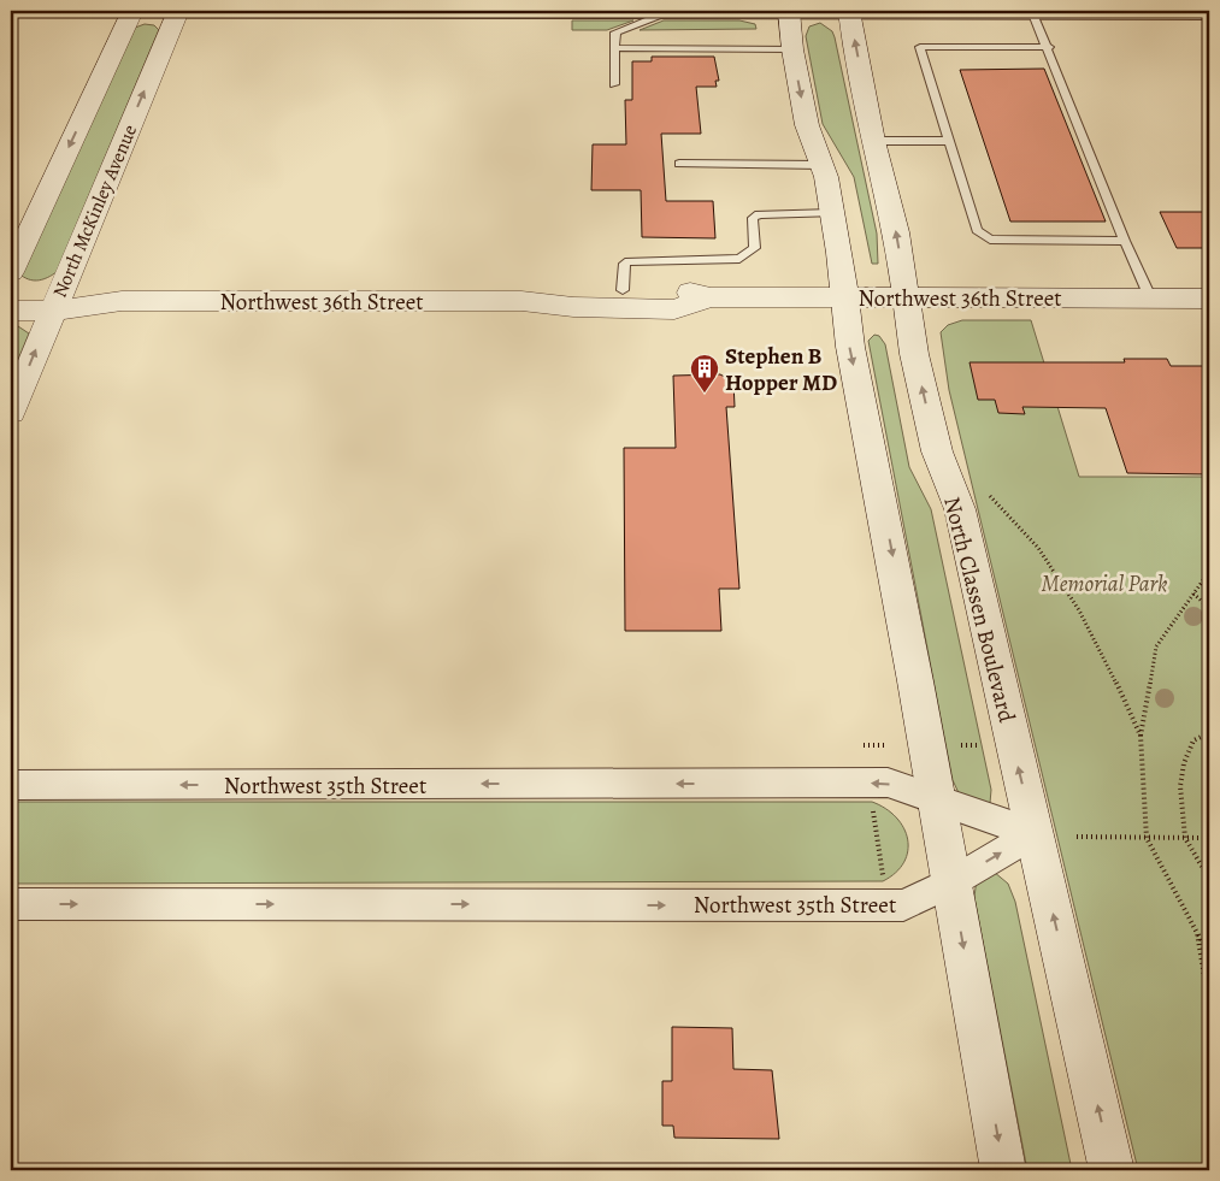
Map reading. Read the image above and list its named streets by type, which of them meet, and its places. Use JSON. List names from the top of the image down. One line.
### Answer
{"streets":{"main road":["North McKinley Avenue","Northwest 36th Street","North Classen Boulevard"],"street":["Northwest 35th Street"]},"crossings":[["North McKinley Avenue","Northwest 36th Street"],["Northwest 36th Street","North Classen Boulevard"],["North Classen Boulevard","Northwest 35th Street"]],"parks":["Memorial Park"],"places":{"building":["Stephen B Hopper MD"]}}
